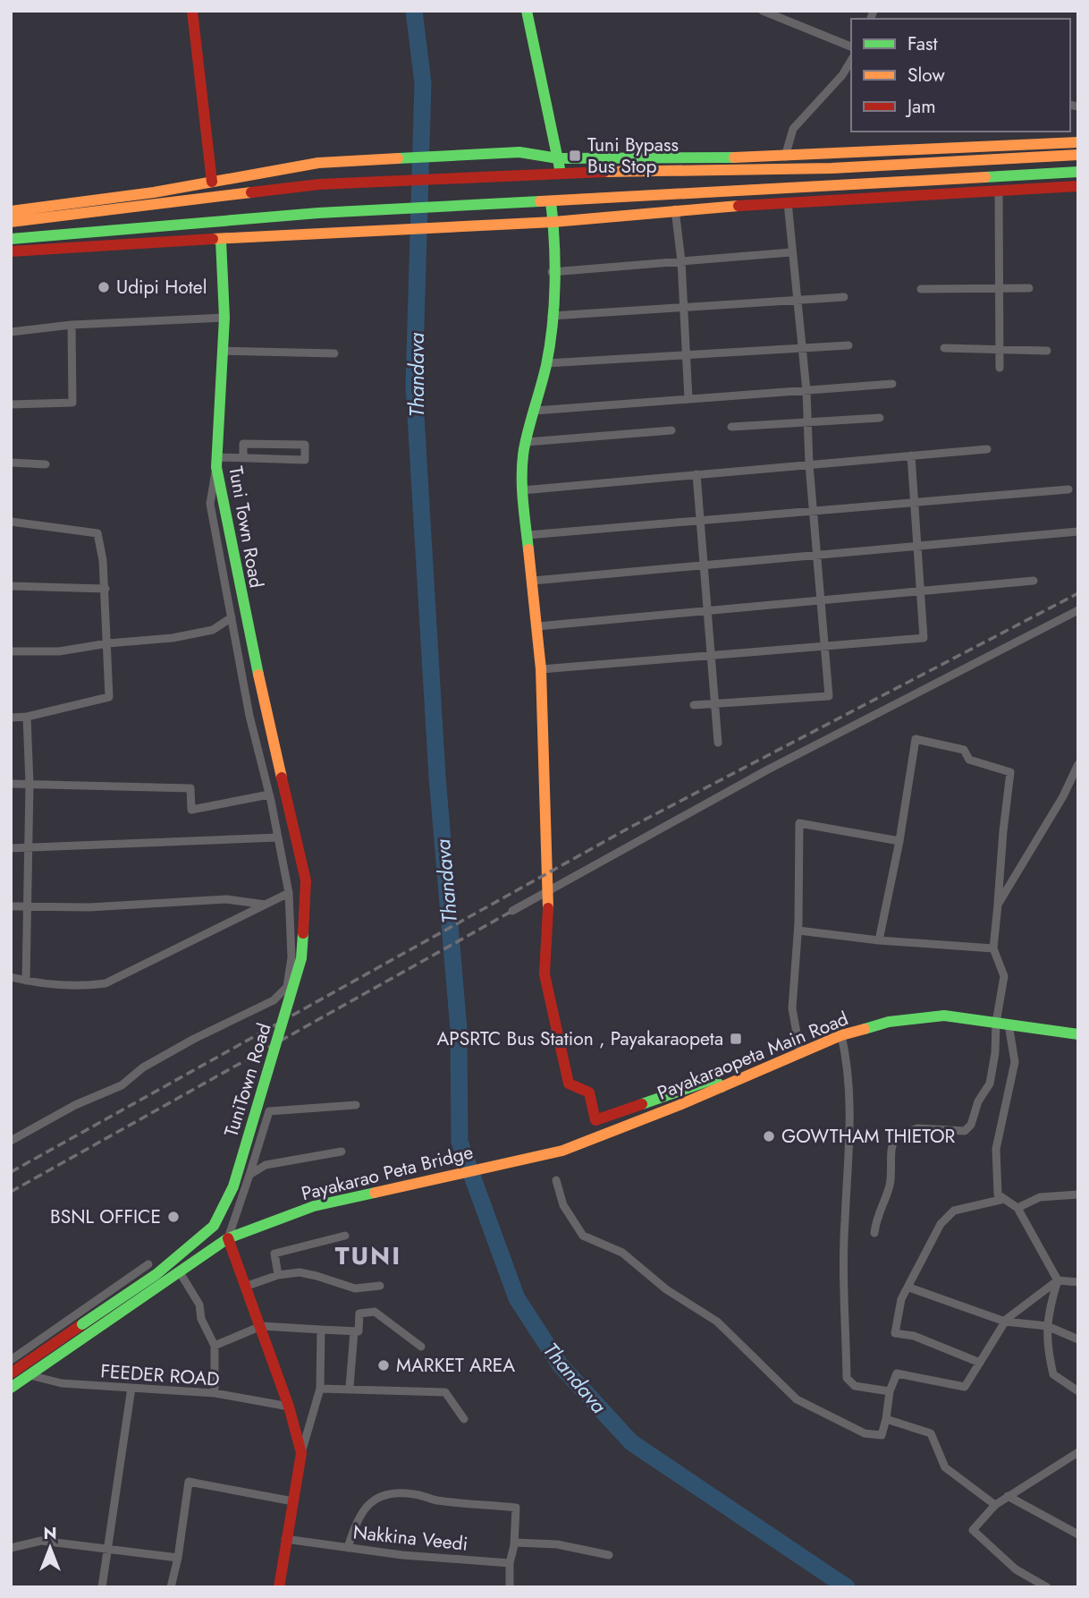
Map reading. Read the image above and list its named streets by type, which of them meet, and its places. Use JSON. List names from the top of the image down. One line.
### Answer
{"streets":{"main road":["Tuni Town Road","Payakaraopeta Main Road","TuniTown Road","Payakarao Peta Bridge"],"street":["FEEDER ROAD","Nakkina Veedi"]},"crossings":[["Tuni Town Road","TuniTown Road"],["Payakaraopeta Main Road","Payakarao Peta Bridge"],["Payakarao Peta Bridge","FEEDER ROAD"]],"districts":["TUNI"],"water":["Thandava"],"places":{"transit":["Tuni Bypass Bus Stop","APSRTC Bus Station , Payakaraopeta"],"other":["Udipi Hotel","GOWTHAM THIETOR","BSNL OFFICE","MARKET AREA"]},"legend":["Fast","Slow","Jam"],"north":"top"}
